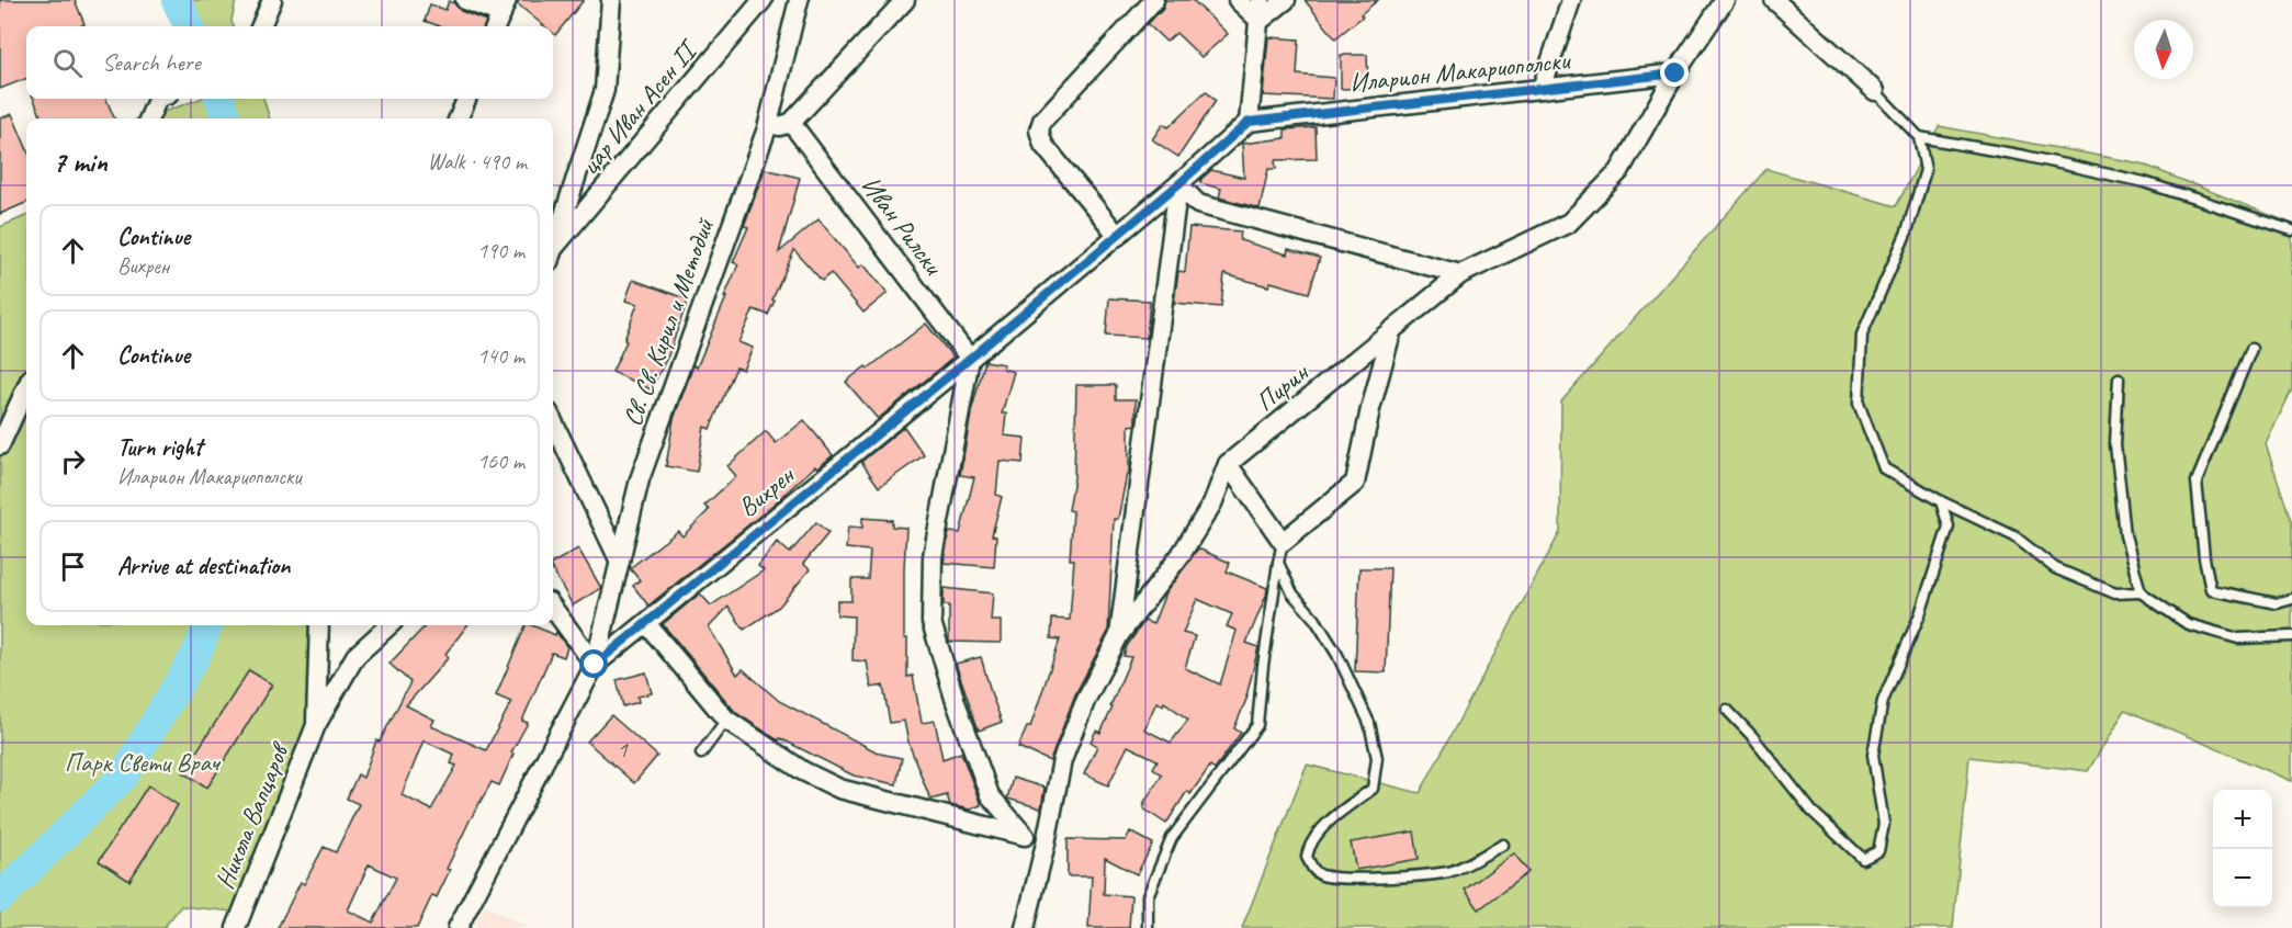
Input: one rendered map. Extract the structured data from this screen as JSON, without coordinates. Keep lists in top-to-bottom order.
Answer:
{
  "streets": {
    "street": [
      "Иларион Макариополски",
      "цар Иван Асен II",
      "Иван Рилски",
      "Св. Св. Кирил и Методий",
      "Пирин",
      "Вихрен",
      "Никола Вапцаров"
    ]
  },
  "crossings": [
    ["Иларион Макариополски", "Пирин"],
    ["Иларион Макариополски", "Вихрен"],
    ["Иван Рилски", "Вихрен"],
    ["Св. Св. Кирил и Методий", "Вихрен"]
  ],
  "parks": ["Парк Свети Врач"],
  "house_numbers": ["1"],
  "north": "bottom",
  "page": {
    "search": "Search here",
    "heading": ["7 min", "Walk · 490 m"],
    "list": [
      ["Continue", "Вихрен", "190 m"],
      ["Continue", "140 m"],
      ["Turn right", "Иларион Макариополски", "160 m"],
      "Arrive at destination"
    ],
    "map_buttons": ["+", "−"]
  }
}
